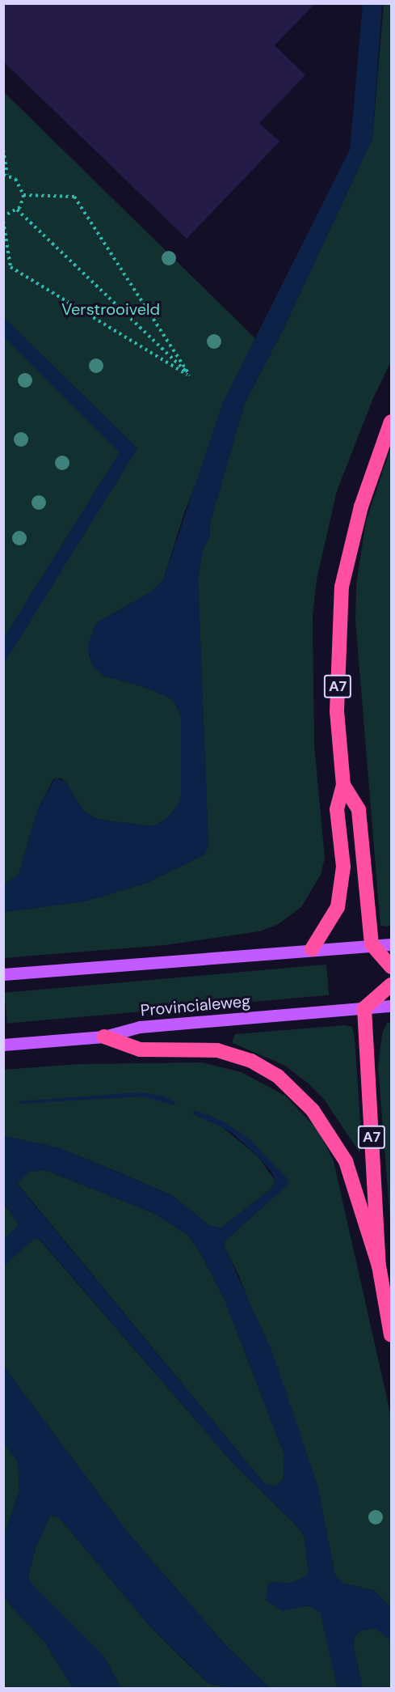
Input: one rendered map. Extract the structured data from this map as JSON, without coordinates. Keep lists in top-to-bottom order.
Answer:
{
  "streets": {
    "highway": ["A7"],
    "main road": ["Provincialeweg"]
  },
  "crossings": [
    ["A7", "Provincialeweg"]
  ],
  "parks": ["Verstrooiveld"]
}
